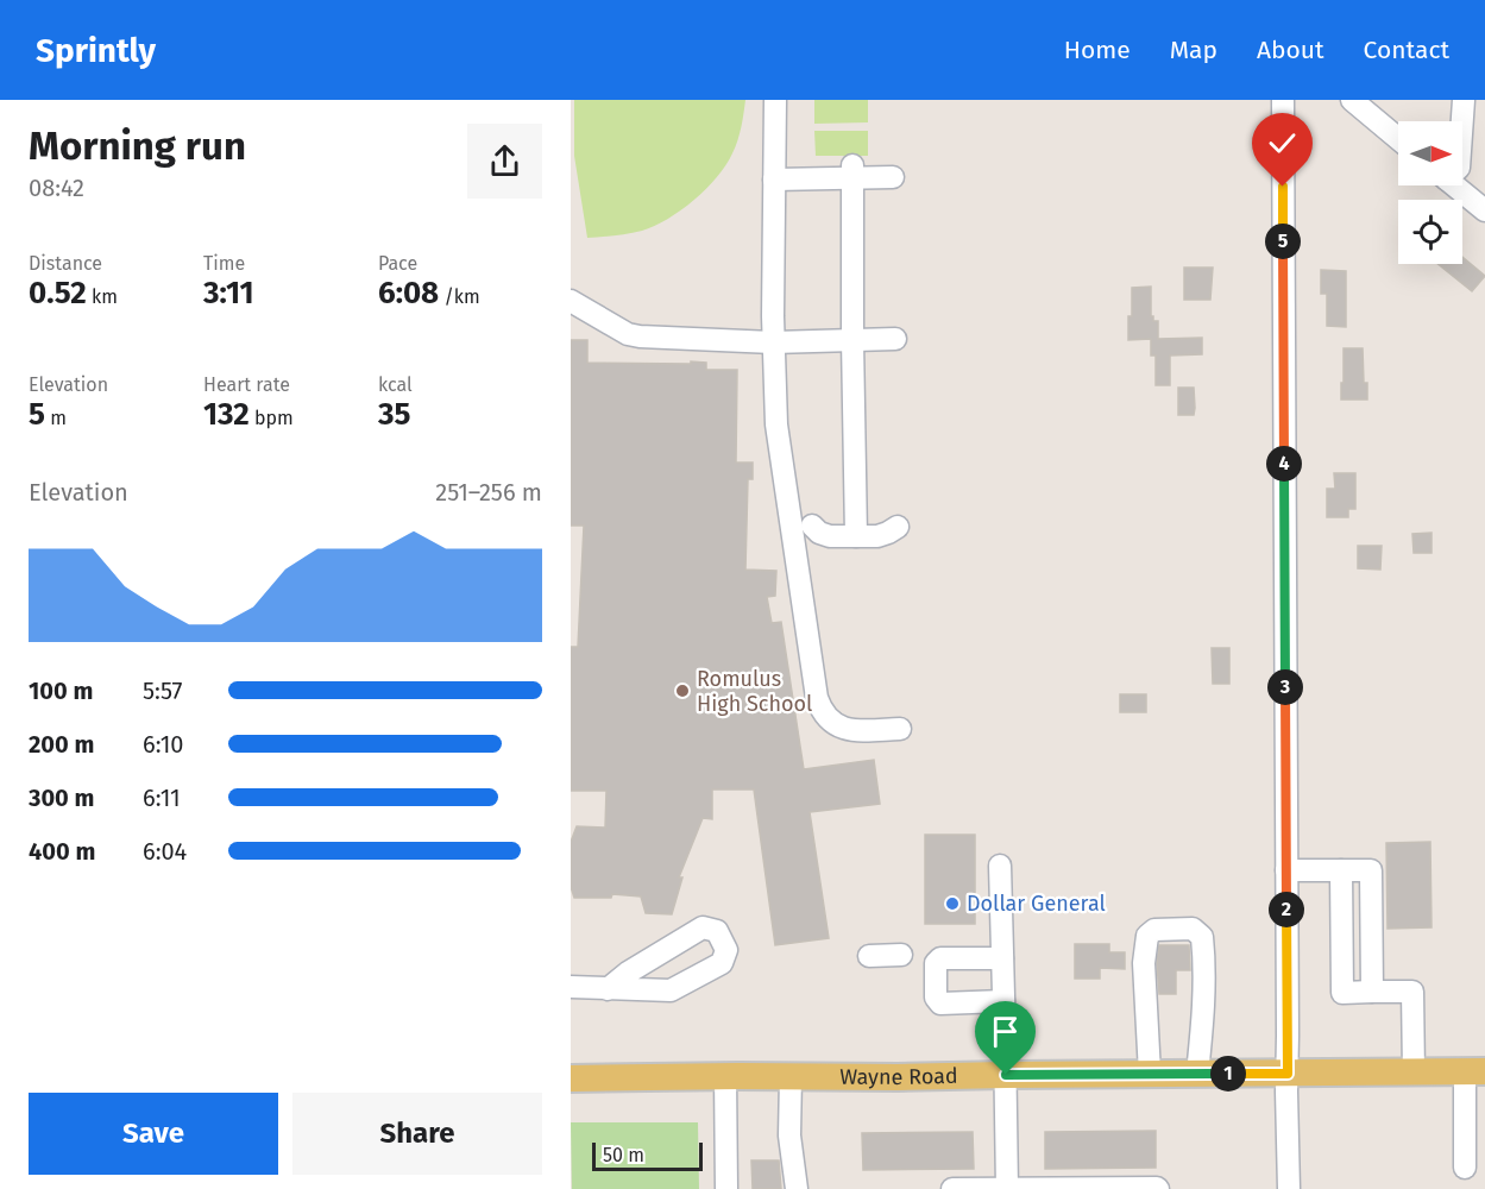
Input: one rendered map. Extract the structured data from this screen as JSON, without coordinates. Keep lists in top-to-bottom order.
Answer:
{
  "streets": {
    "main road": ["Wayne Road"]
  },
  "places": ["Romulus High School", "Dollar General"],
  "scale_bar": "50 m",
  "north": "right",
  "page": {
    "header": "Sprintly",
    "nav": [
      "Home",
      "Map",
      "About",
      "Contact"
    ],
    "heading": ["Morning run", "08:42"],
    "stats": [
      ["Distance", "0.52 km"],
      ["Time", "3:11"],
      ["Pace", "6:08 /km"],
      ["Elevation", "5 m"],
      ["Heart rate", "132 bpm"],
      ["kcal", "35"]
    ],
    "pins": [
      "5",
      "4",
      "3",
      "2",
      "1"
    ],
    "chart": ["Elevation", "251–256 m"],
    "list": [
      {
        "name": "100 m",
        "note": "5:57"
      },
      {
        "name": "200 m",
        "note": "6:10"
      },
      {
        "name": "300 m",
        "note": "6:11"
      },
      {
        "name": "400 m",
        "note": "6:04"
      }
    ],
    "buttons": ["Save", "Share"],
    "scale": "50 m"
  }
}
